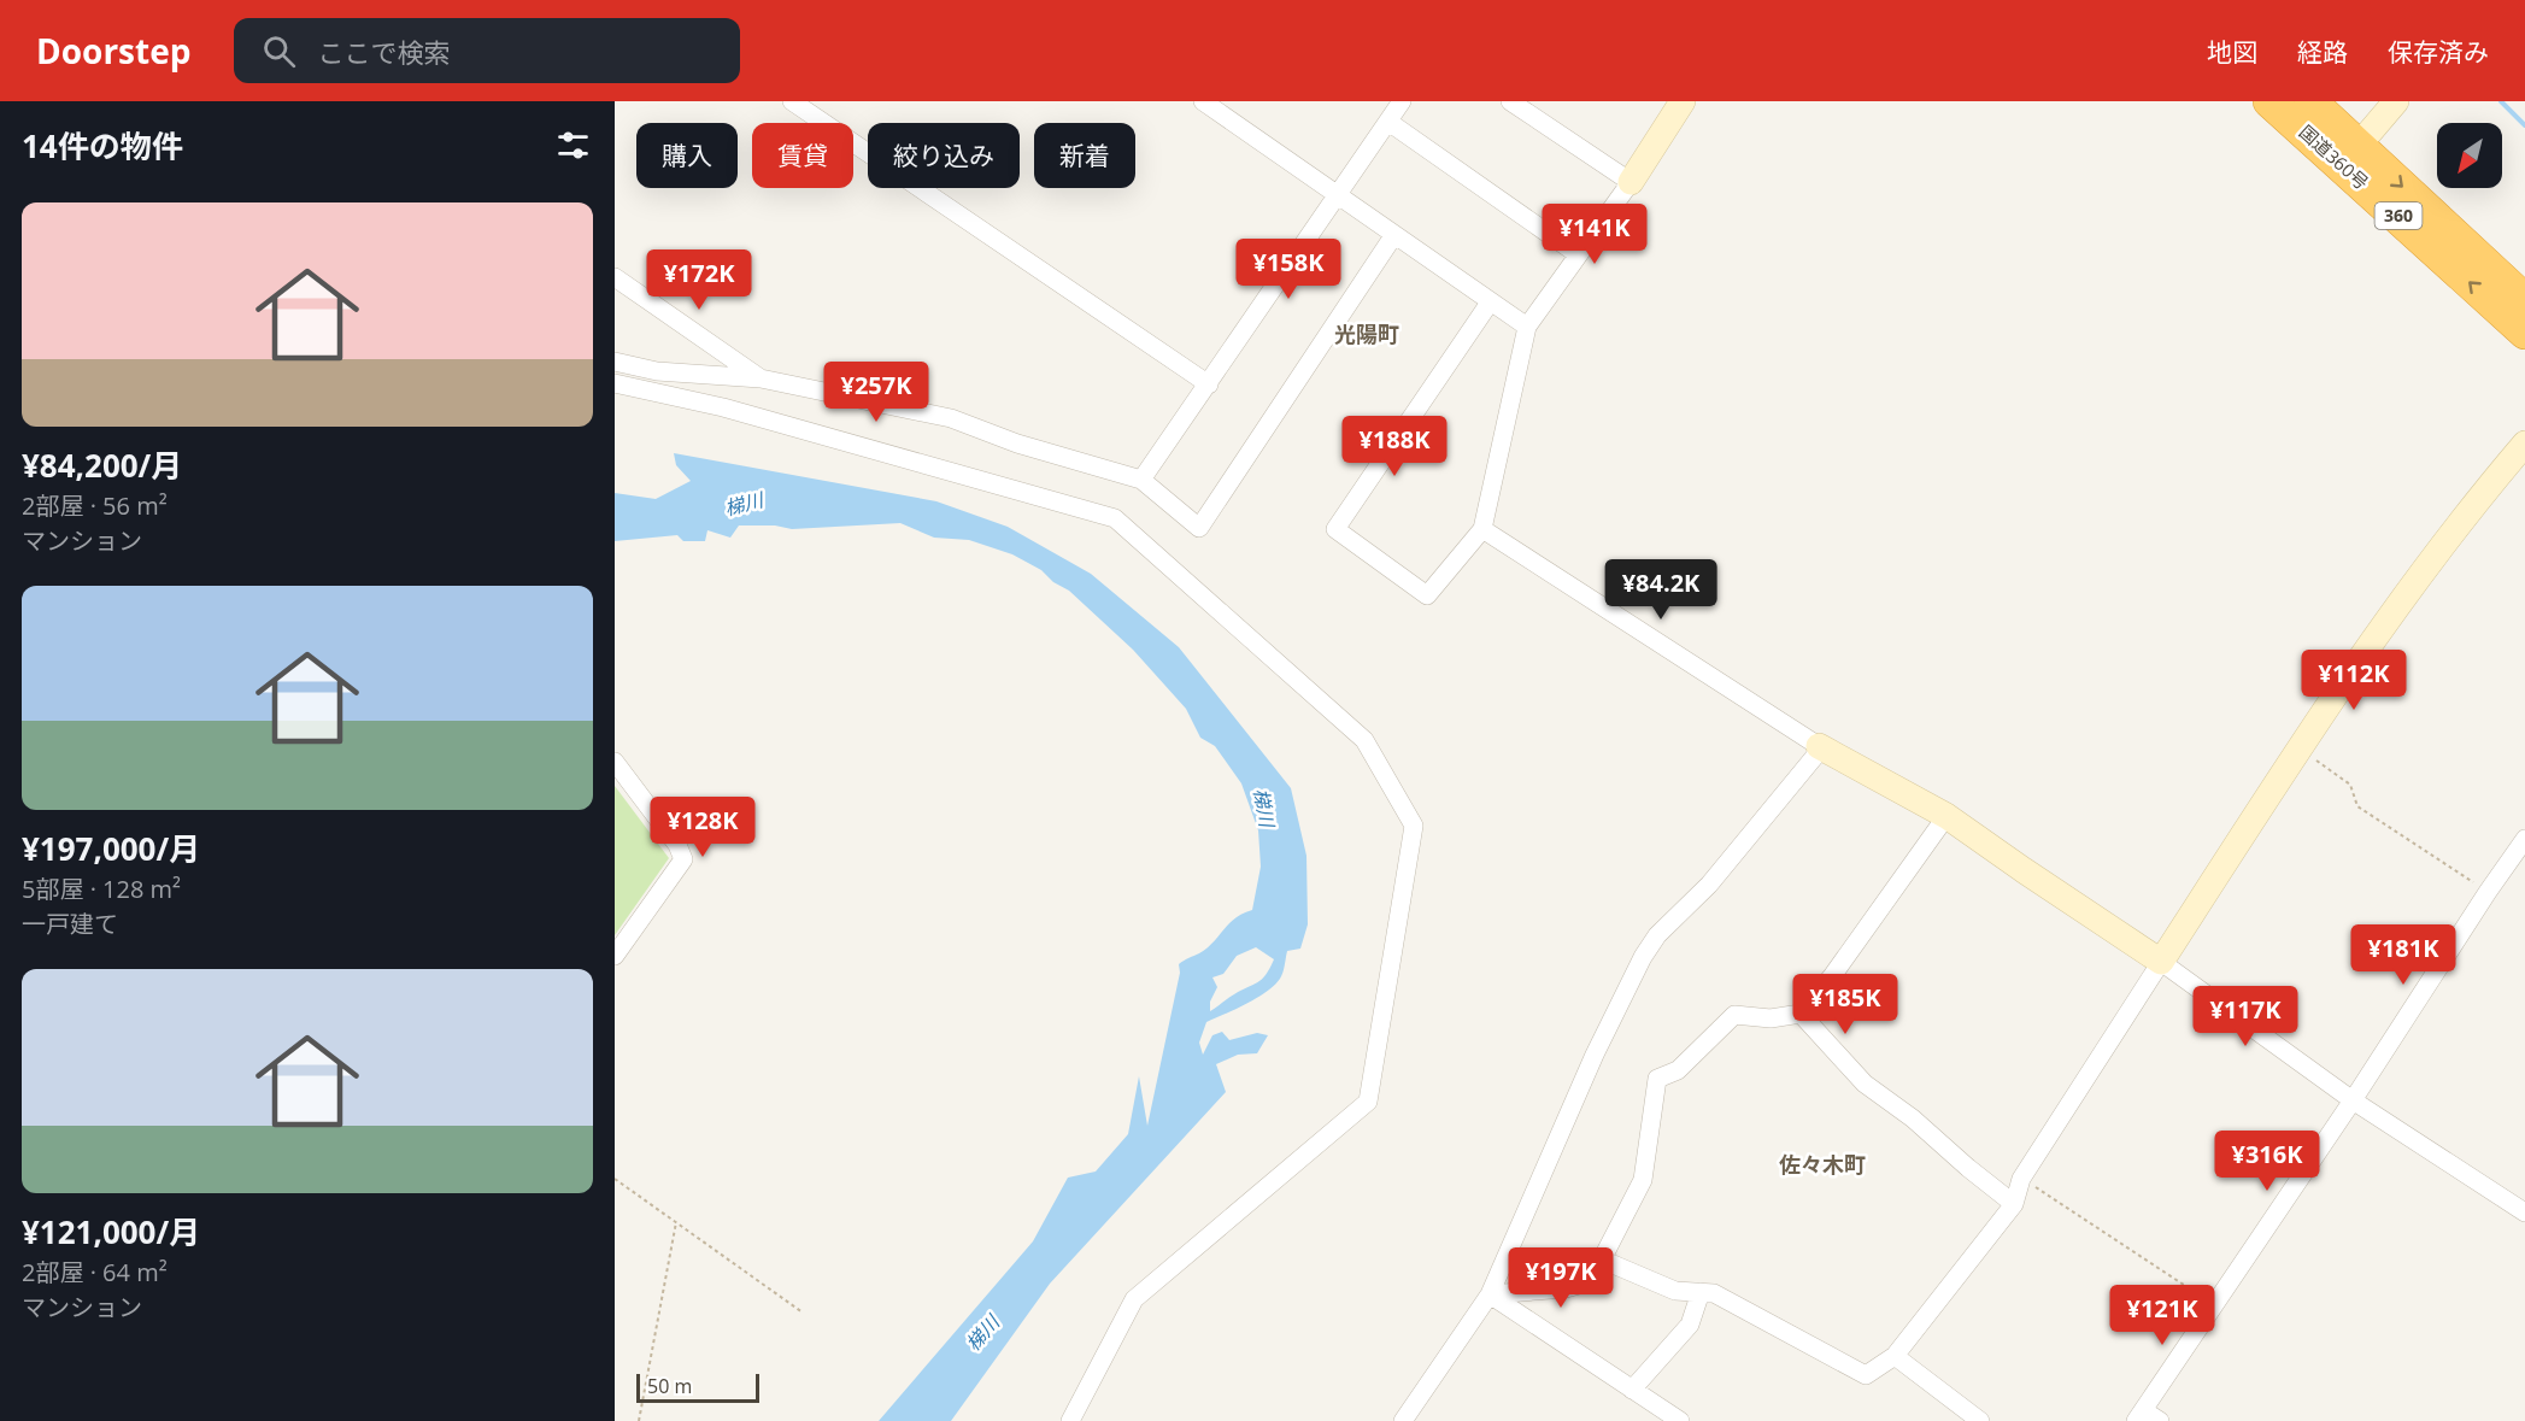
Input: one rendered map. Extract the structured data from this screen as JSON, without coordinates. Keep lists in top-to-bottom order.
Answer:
{
  "streets": {
    "highway": ["国道360号", "360"]
  },
  "districts": ["光陽町", "佐々木町"],
  "water": ["梯川"],
  "scale_bar": "50 m",
  "north": "bottom left",
  "page": {
    "header": "Doorstep",
    "search": "ここで検索",
    "nav": ["地図", "経路", "保存済み"],
    "heading": "14件の物件",
    "chip": [
      "購入",
      "賃貸",
      "絞り込み",
      "新着"
    ],
    "list": [
      {
        "name": "¥84,200/月",
        "note": "2部屋 · 56 m² · マンション"
      },
      {
        "name": "¥197,000/月",
        "note": "5部屋 · 128 m² · 一戸建て"
      },
      {
        "name": "¥121,000/月",
        "note": "2部屋 · 64 m² · マンション"
      }
    ],
    "price": [
      "¥141K",
      "¥158K",
      "¥172K",
      "¥257K",
      "¥188K",
      "¥84.2K",
      "¥112K",
      "¥128K",
      "¥181K",
      "¥185K",
      "¥117K",
      "¥316K",
      "¥197K",
      "¥121K"
    ],
    "scale": "50 m"
  }
}
